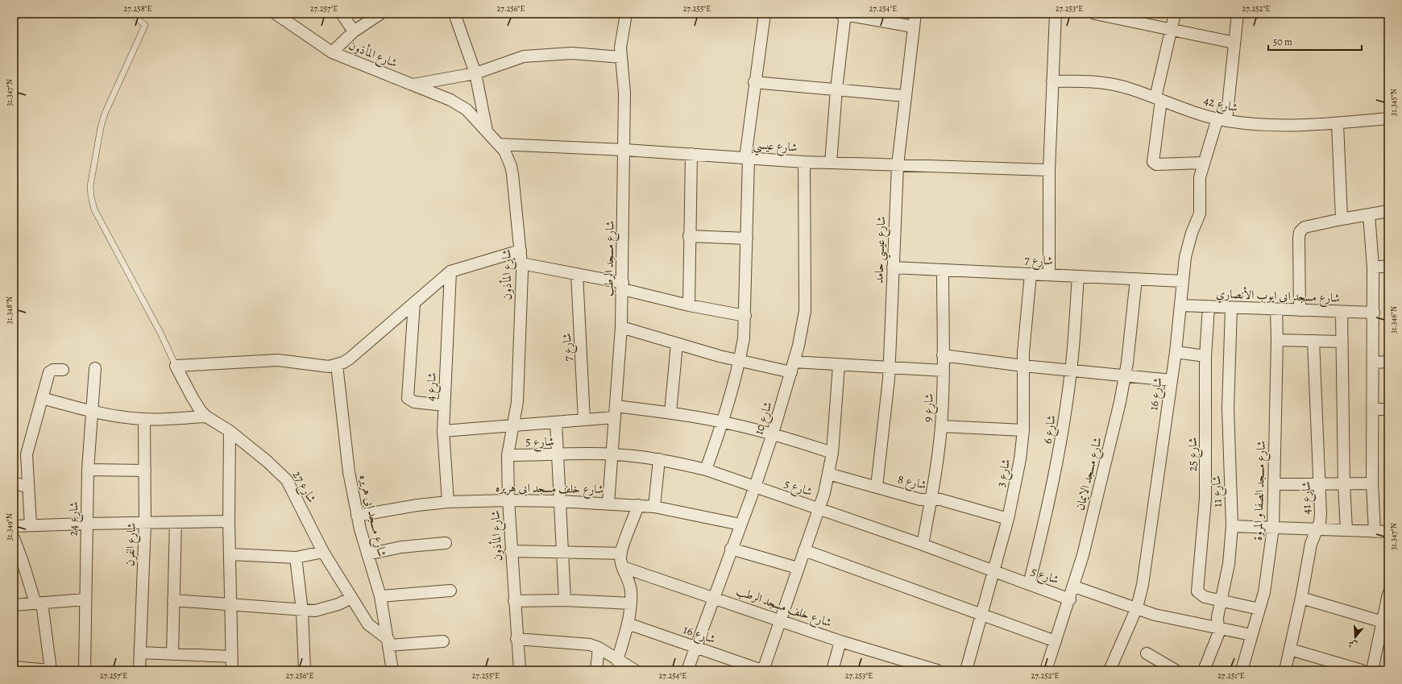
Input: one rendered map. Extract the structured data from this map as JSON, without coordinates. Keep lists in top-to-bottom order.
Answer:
{
  "streets": {
    "street": [
      "شارع المأذون",
      "شارع 42",
      "شارع عيسي",
      "شارع عيسي حامد",
      "شارع مسجد الرطب",
      "شارع 7",
      "شارع مسجد ابى ايوب الأنصاري",
      "شارع 4",
      "شارع 16",
      "شارع 9",
      "شارع 10",
      "شارع 6",
      "شارع 5",
      "شارع 25",
      "شارع 3",
      "شارع مسجد الايمان",
      "شارع 8",
      "شارع 27",
      "شارع خلف مسجد ابى هريره",
      "شارع مسجد الصفا و المروة",
      "شارع 11",
      "شارع 41",
      "شارع مسجد ابى هريره",
      "شارع 24",
      "شارع الفرن",
      "شارع خلف مسجد الرطب"
    ]
  },
  "crossings": [
    ["شارع المأذون", "شارع عيسي"],
    ["شارع المأذون", "شارع 5"],
    ["شارع المأذون", "شارع خلف مسجد ابى هريره"],
    ["شارع 42", "شارع 16"],
    ["شارع عيسي", "شارع عيسي حامد"],
    ["شارع عيسي", "شارع مسجد الرطب"],
    ["شارع عيسي", "شارع 10"],
    ["شارع عيسي حامد", "شارع 7"],
    ["شارع عيسي حامد", "شارع 8"],
    ["شارع مسجد الرطب", "شارع 5"],
    ["شارع مسجد الرطب", "شارع خلف مسجد ابى هريره"],
    ["شارع 7", "شارع 16"],
    ["شارع 7", "شارع 9"],
    ["شارع 7", "شارع 6"],
    ["شارع 7", "شارع 3"],
    ["شارع 7", "شارع مسجد الايمان"],
    ["شارع مسجد ابى ايوب الأنصاري", "شارع 16"],
    ["شارع مسجد ابى ايوب الأنصاري", "شارع 25"],
    ["شارع مسجد ابى ايوب الأنصاري", "شارع مسجد الصفا و المروة"],
    ["شارع مسجد ابى ايوب الأنصاري", "شارع 11"],
    ["شارع 4", "شارع خلف مسجد ابى هريره"],
    ["شارع 16", "شارع 10"],
    ["شارع 9", "شارع 5"],
    ["شارع 9", "شارع 8"],
    ["شارع 10", "شارع 5"],
    ["شارع 10", "شارع خلف مسجد ابى هريره"],
    ["شارع 10", "شارع خلف مسجد الرطب"],
    ["شارع 6", "شارع 5"],
    ["شارع 5", "شارع 3"],
    ["شارع 5", "شارع مسجد الايمان"],
    ["شارع 25", "شارع 11"],
    ["شارع 3", "شارع 8"],
    ["شارع 27", "شارع مسجد ابى هريره"],
    ["شارع خلف مسجد ابى هريره", "شارع مسجد ابى هريره"]
  ],
  "scale_bar": "50 m",
  "north": "bottom",
  "coordinates": [
    "27.258°E",
    "27.257°E",
    "27.256°E",
    "27.255°E",
    "27.254°E",
    "27.253°E",
    "27.252°E",
    "31.347°N",
    "31.345°N",
    "31.348°N",
    "31.346°N",
    "31.349°N",
    "27.251°E"
  ]
}
